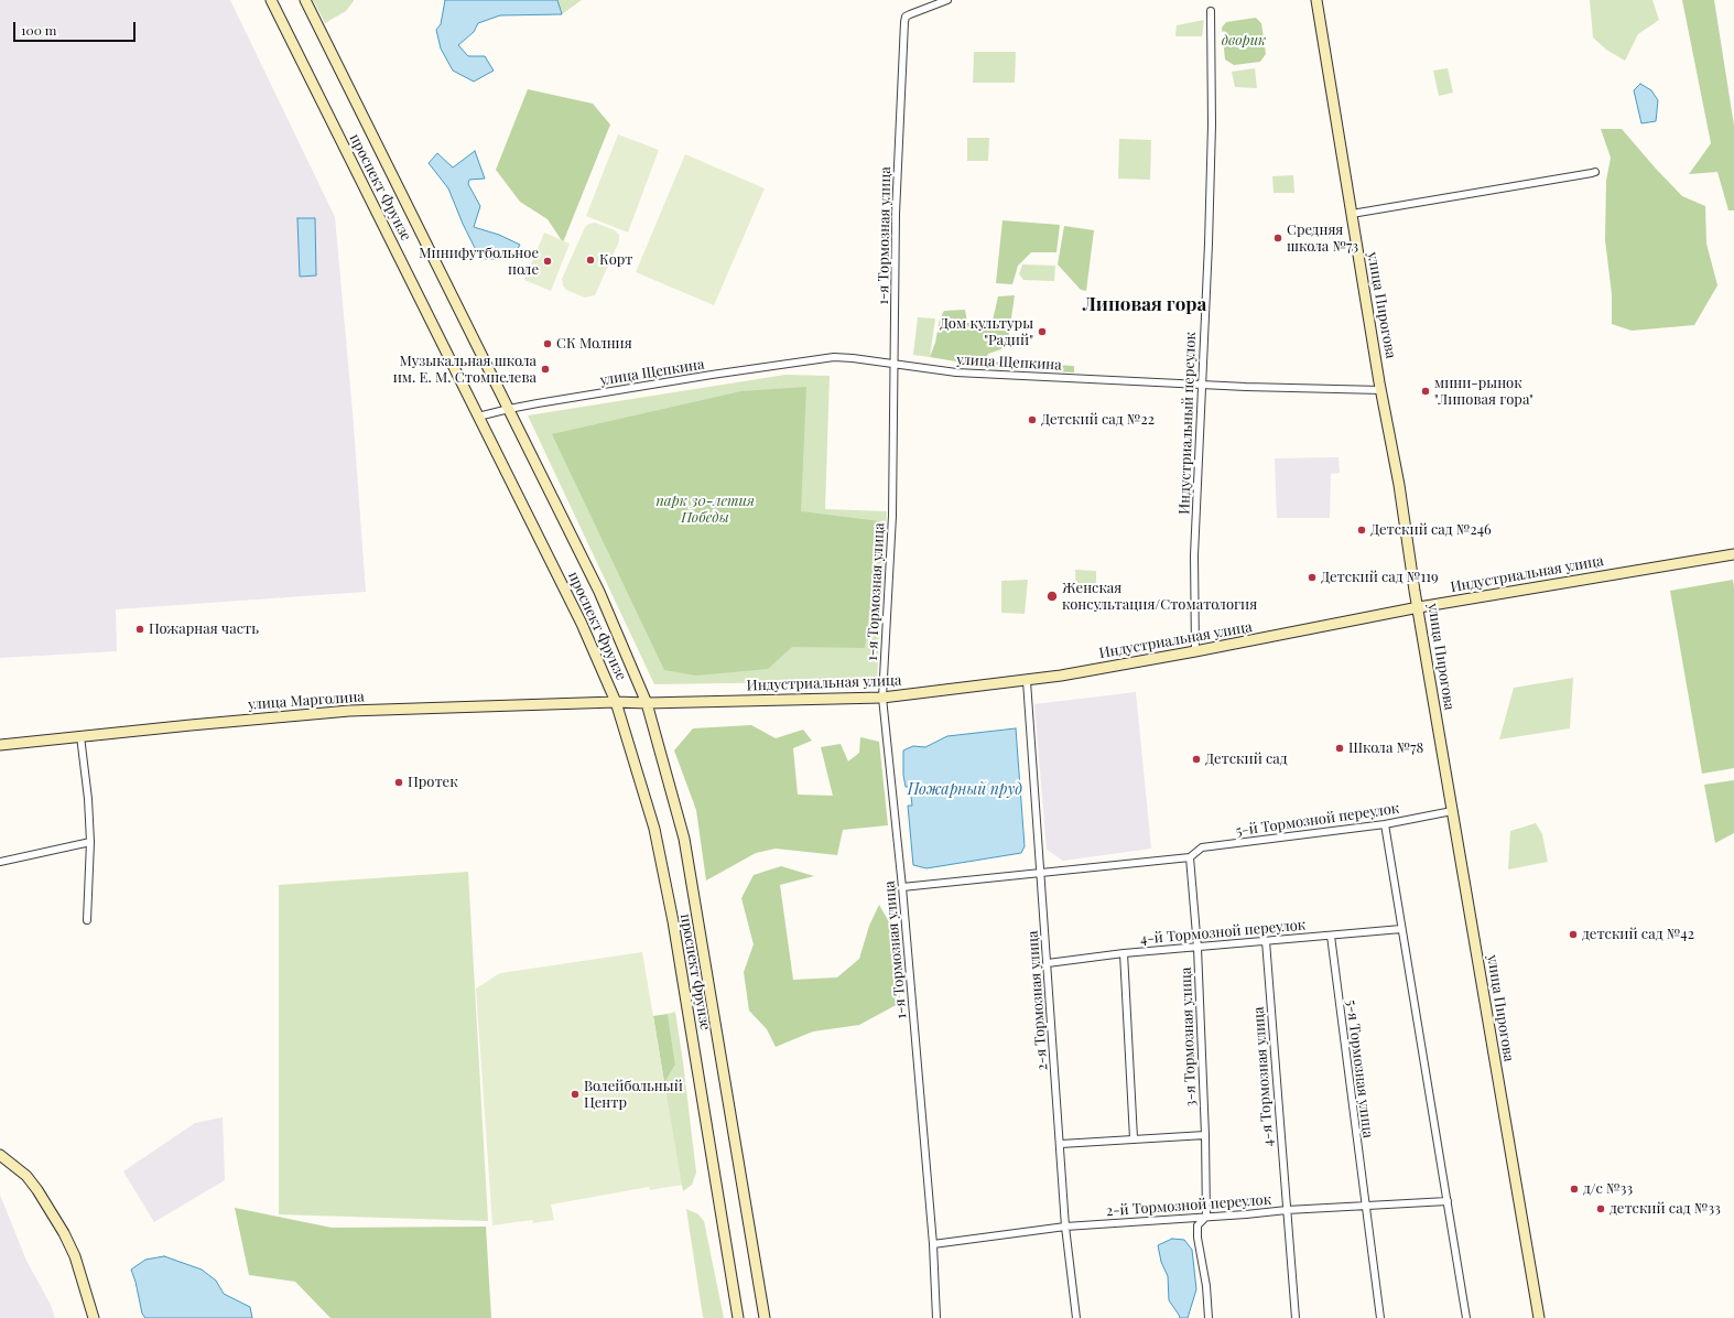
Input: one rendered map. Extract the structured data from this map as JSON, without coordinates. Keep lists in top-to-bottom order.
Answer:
{
  "streets": {
    "street": [
      "проспект Фрунзе",
      "1-я Тормозная улица",
      "улица Пирогова",
      "улица Щепкина",
      "Индустриальный переулок",
      "Индустриальная улица",
      "улица Марголина",
      "5-й Тормозной переулок",
      "4-й Тормозной переулок",
      "2-я Тормозная улица",
      "3-я Тормозная улица",
      "5-я Тормозная улица",
      "4-я Тормозная улица",
      "2-й Тормозной переулок"
    ]
  },
  "crossings": [
    ["проспект Фрунзе", "улица Щепкина"],
    ["проспект Фрунзе", "Индустриальная улица"],
    ["проспект Фрунзе", "улица Марголина"],
    ["1-я Тормозная улица", "улица Щепкина"],
    ["1-я Тормозная улица", "Индустриальная улица"],
    ["1-я Тормозная улица", "2-й Тормозной переулок"],
    ["улица Пирогова", "улица Щепкина"],
    ["улица Пирогова", "Индустриальная улица"],
    ["улица Пирогова", "5-й Тормозной переулок"],
    ["улица Щепкина", "Индустриальный переулок"],
    ["Индустриальный переулок", "Индустриальная улица"],
    ["Индустриальная улица", "улица Марголина"],
    ["Индустриальная улица", "2-я Тормозная улица"],
    ["5-й Тормозной переулок", "3-я Тормозная улица"],
    ["4-й Тормозной переулок", "2-я Тормозная улица"],
    ["4-й Тормозной переулок", "3-я Тормозная улица"],
    ["4-й Тормозной переулок", "5-я Тормозная улица"],
    ["4-й Тормозной переулок", "4-я Тормозная улица"],
    ["2-я Тормозная улица", "2-й Тормозной переулок"],
    ["3-я Тормозная улица", "2-й Тормозной переулок"],
    ["5-я Тормозная улица", "2-й Тормозной переулок"],
    ["4-я Тормозная улица", "2-й Тормозной переулок"]
  ],
  "districts": ["Липовая гора"],
  "water": ["Пожарный пруд"],
  "parks": ["дворик", "парк 30-летия Победы"],
  "places": [
    "Средняя школа №73",
    "Корт",
    "Минифутбольное поле",
    "Дом культуры \"Радий\"",
    "СК Молния",
    "Музыкальная школа им. Е. М. Стомпелева",
    "мини-рынок \"Липовая гора\"",
    "Детский сад №22",
    "Детский сад №246",
    "Детский сад №119",
    "Женская консультация/Стоматология",
    "Пожарная часть",
    "Школа №78",
    "Детский сад",
    "Протек",
    "детский сад №42",
    "Волейбольный Центр",
    "д/с №33",
    "детский сад №33"
  ],
  "scale_bar": "100 m"
}
